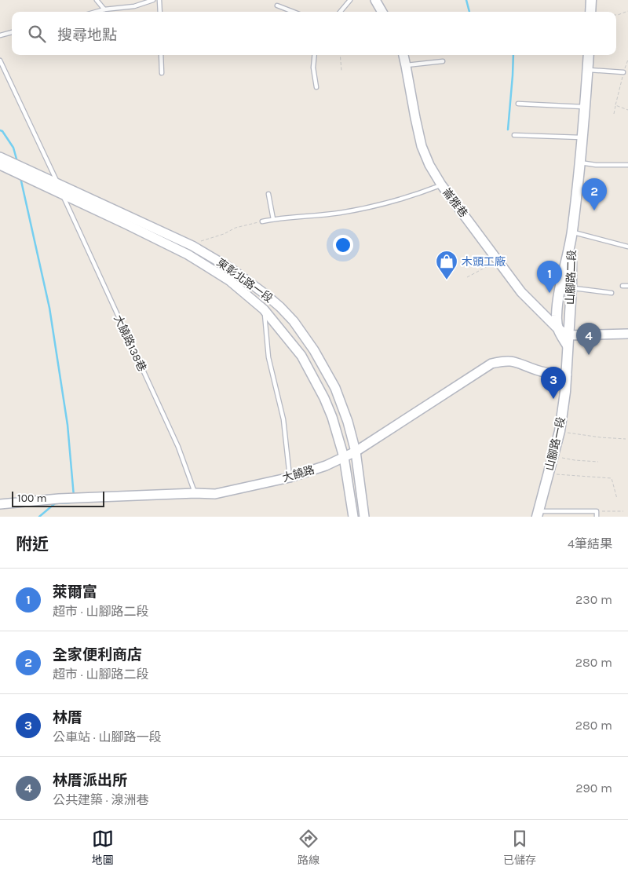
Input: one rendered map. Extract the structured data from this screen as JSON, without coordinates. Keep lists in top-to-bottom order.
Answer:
{
  "streets": {
    "main road": ["山腳路二段", "山腳路一段"],
    "street": ["崙雅巷", "東彰北路一段", "大饒路"],
    "lane": ["大饒路138巷"]
  },
  "crossings": [
    ["崙雅巷", "山腳路二段"],
    ["山腳路二段", "山腳路一段"],
    ["東彰北路一段", "大饒路138巷"],
    ["東彰北路一段", "大饒路"],
    ["大饒路138巷", "大饒路"],
    ["山腳路一段", "大饒路"]
  ],
  "places": {
    "shop": ["木頭工廠"]
  },
  "scale_bar": "100 m",
  "page": {
    "search": "搜尋地點",
    "pins": [
      "2",
      "1",
      "4",
      "3"
    ],
    "scale": "100 m",
    "heading": ["附近", "4筆結果"],
    "list": [
      {
        "mark": "1",
        "name": "萊爾富",
        "note": "超市 · 山腳路二段",
        "value": "230 m"
      },
      {
        "mark": "2",
        "name": "全家便利商店",
        "note": "超市 · 山腳路二段",
        "value": "280 m"
      },
      {
        "mark": "3",
        "name": "林厝",
        "note": "公車站 · 山腳路一段",
        "value": "280 m"
      },
      {
        "mark": "4",
        "name": "林厝派出所",
        "note": "公共建築 · 湶洲巷",
        "value": "290 m"
      }
    ],
    "nav": ["地圖", "路線", "已儲存"]
  }
}
